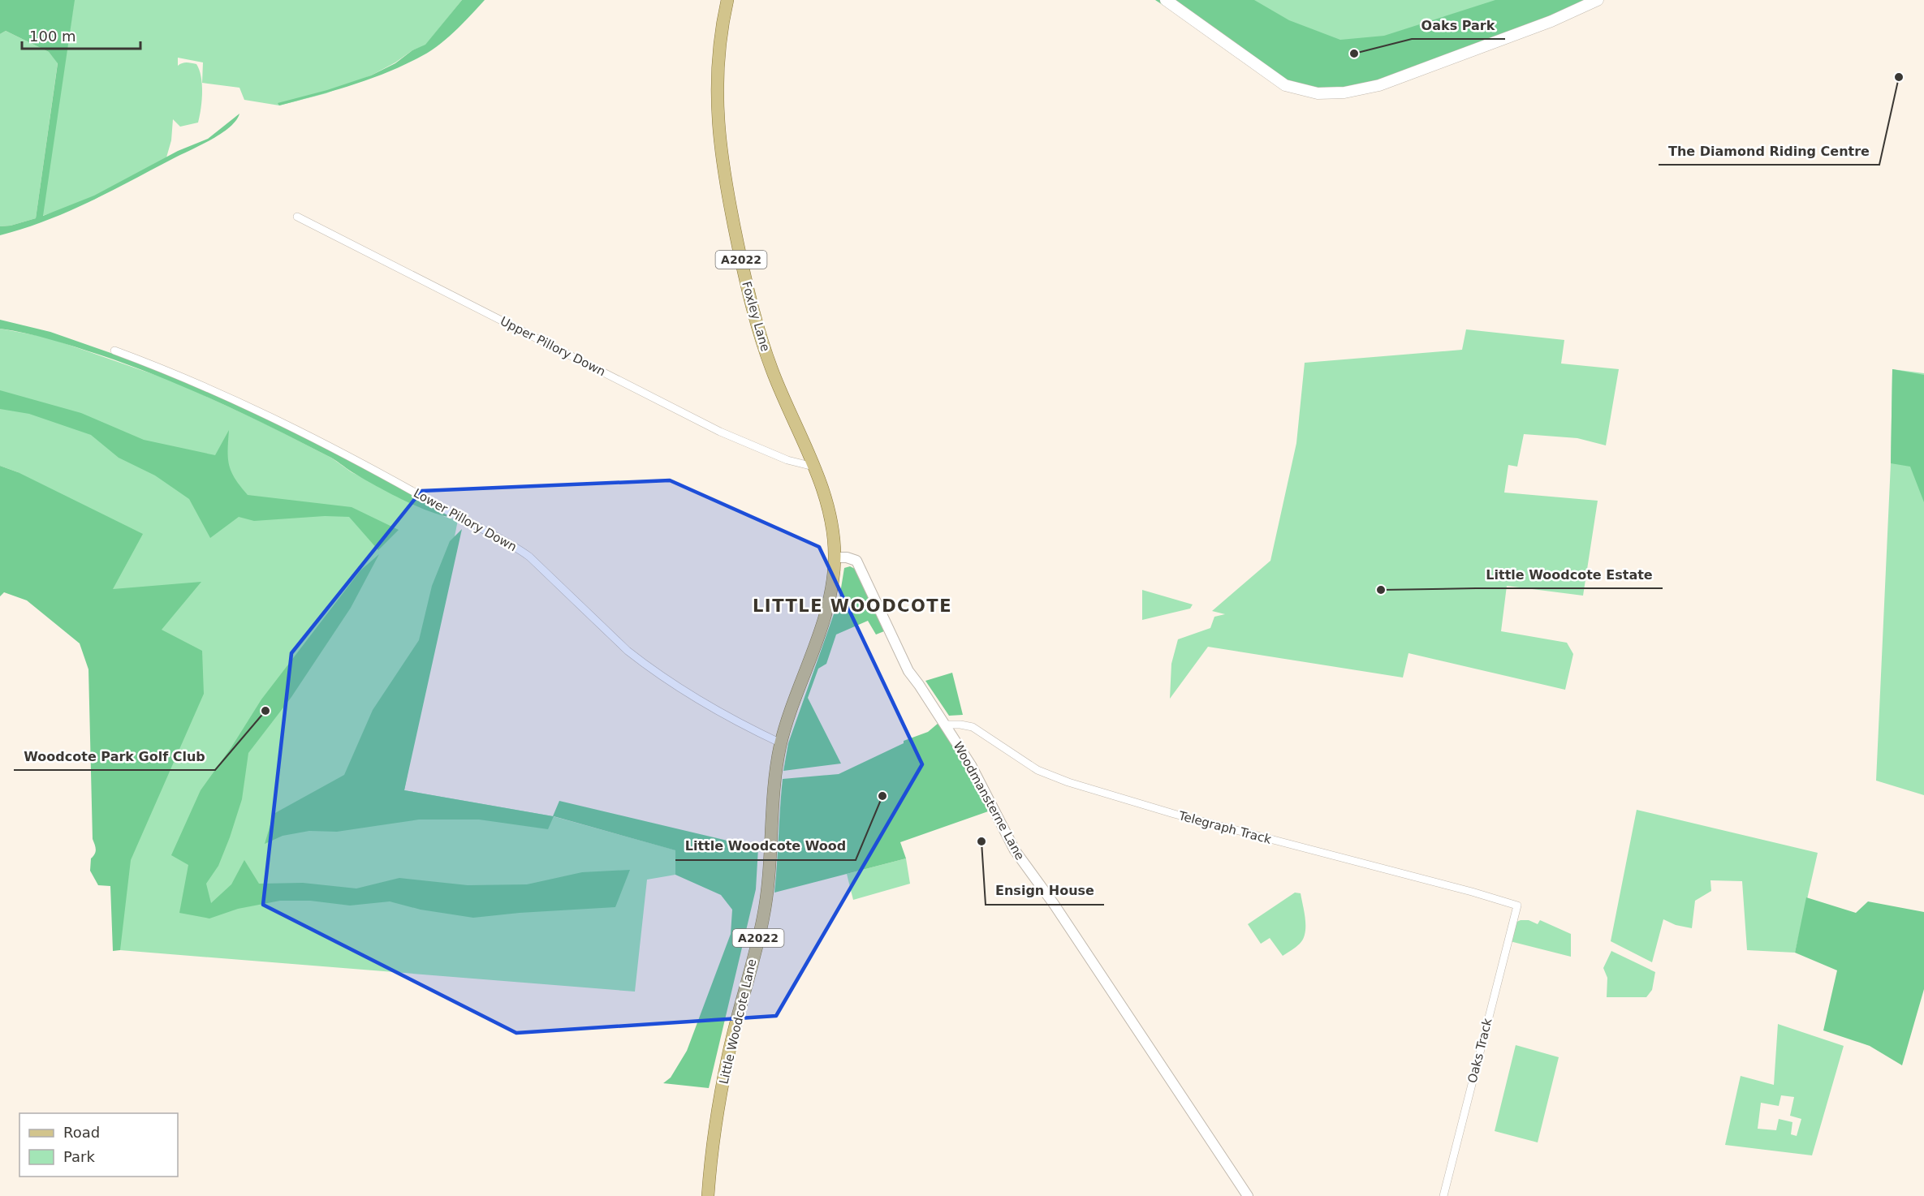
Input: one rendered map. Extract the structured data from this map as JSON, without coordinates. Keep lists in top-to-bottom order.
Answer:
{
  "streets": {
    "main road": ["A2022", "Foxley Lane", "Little Woodcote Lane"],
    "street": [
      "Upper Pillory Down",
      "Lower Pillory Down",
      "Woodmansterne Lane",
      "Telegraph Track",
      "Oaks Track"
    ]
  },
  "crossings": [
    ["Foxley Lane", "Upper Pillory Down"],
    ["Foxley Lane", "Little Woodcote Lane"],
    ["Lower Pillory Down", "Little Woodcote Lane"],
    ["Woodmansterne Lane", "Telegraph Track"],
    ["Woodmansterne Lane", "Little Woodcote Lane"],
    ["Telegraph Track", "Oaks Track"]
  ],
  "districts": ["LITTLE WOODCOTE"],
  "places": [
    "Oaks Park",
    "The Diamond Riding Centre",
    "Little Woodcote Estate",
    "Woodcote Park Golf Club",
    "Little Woodcote Wood",
    "Ensign House"
  ],
  "legend": ["Road", "Park"],
  "scale_bar": "100 m"
}
